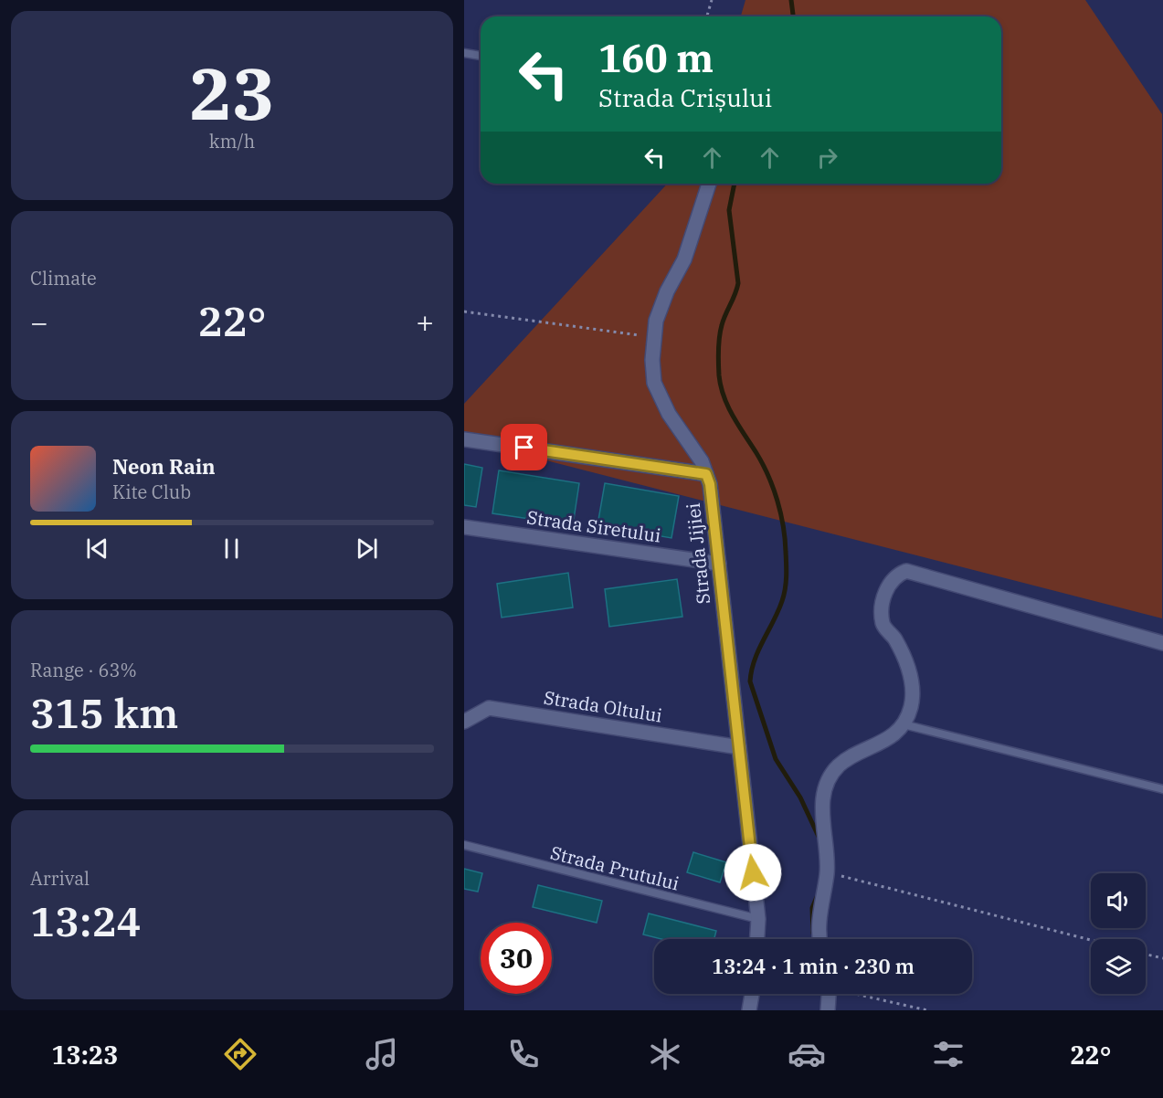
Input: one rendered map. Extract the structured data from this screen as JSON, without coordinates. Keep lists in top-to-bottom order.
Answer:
{
  "streets": {
    "street": ["Strada Siretului", "Strada Jijiei", "Strada Oltului"],
    "lane": ["Strada Prutului"]
  },
  "crossings": [
    ["Strada Siretului", "Strada Jijiei"],
    ["Strada Jijiei", "Strada Oltului"],
    ["Strada Jijiei", "Strada Prutului"]
  ],
  "page": {
    "tile": [
      ["23", "km/h"],
      "Climate",
      ["Range · 63%", "315 km"],
      ["Arrival", "13:24"]
    ],
    "turn": ["160 m", "Strada Crișului"],
    "heat": ["−", "22°", "+"],
    "song": ["Neon Rain", "Kite Club"],
    "limit": "30",
    "trip": "13:24 · 1 min · 230 m",
    "tabs": ["13:23", "22°"]
  }
}
